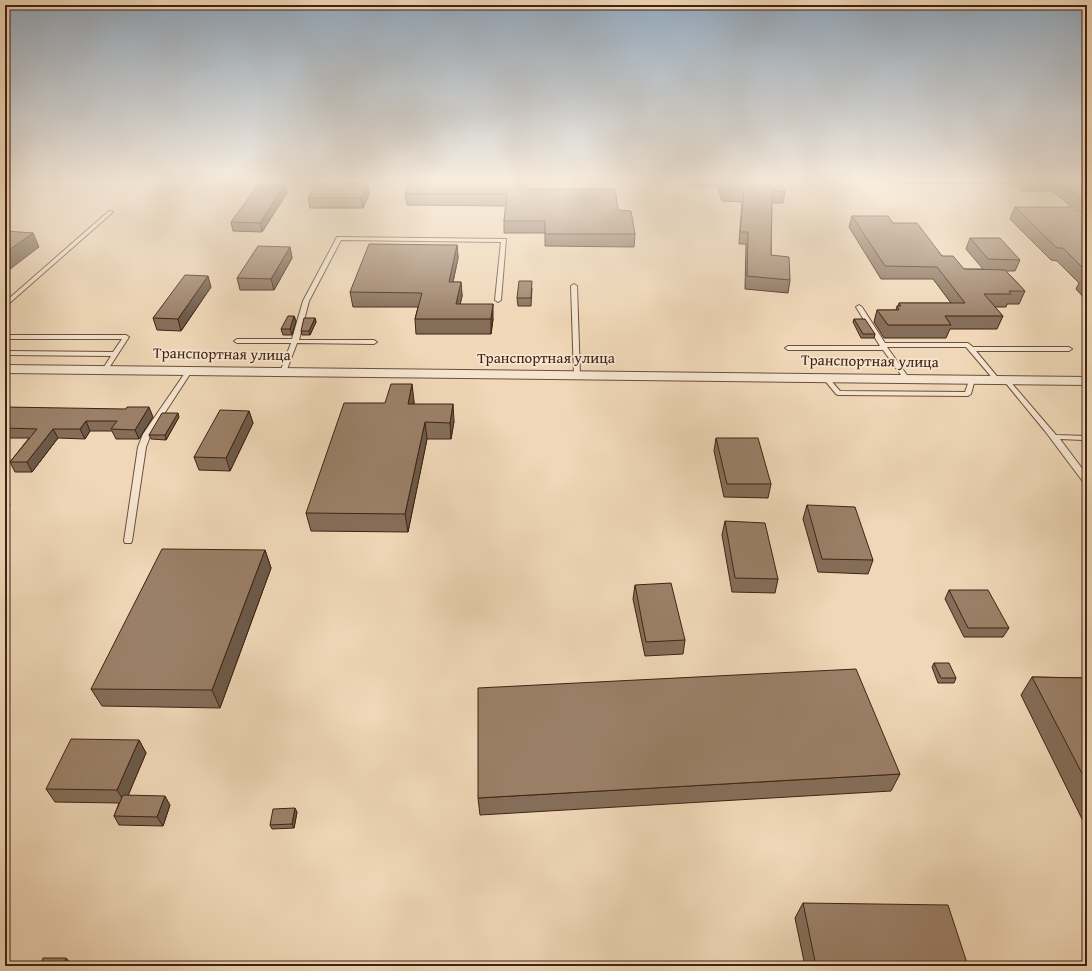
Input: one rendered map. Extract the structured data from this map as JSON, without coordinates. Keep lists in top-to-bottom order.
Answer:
{
  "streets": {
    "street": ["Транспортная улица"]
  }
}
